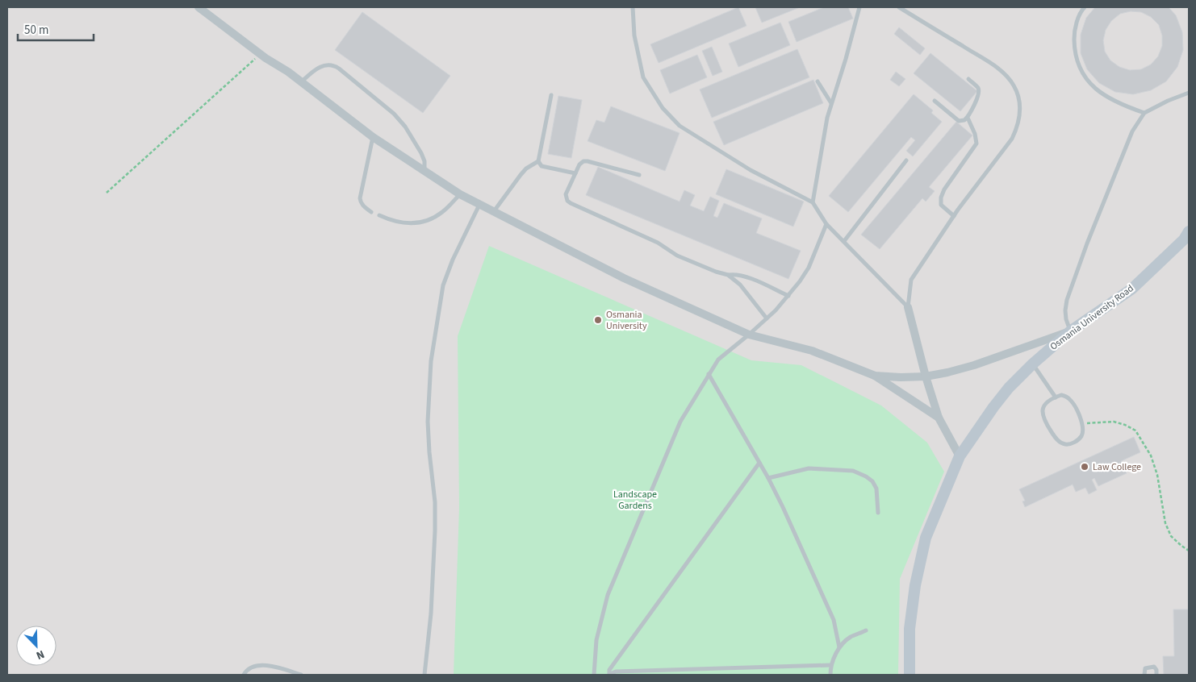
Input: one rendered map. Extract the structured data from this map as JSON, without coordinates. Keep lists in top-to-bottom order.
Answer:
{
  "streets": {
    "main road": ["Osmania University Road"]
  },
  "parks": ["Landscape Gardens"],
  "places": ["Osmania University", "Law College"],
  "scale_bar": "50 m",
  "north": "bottom right"
}
